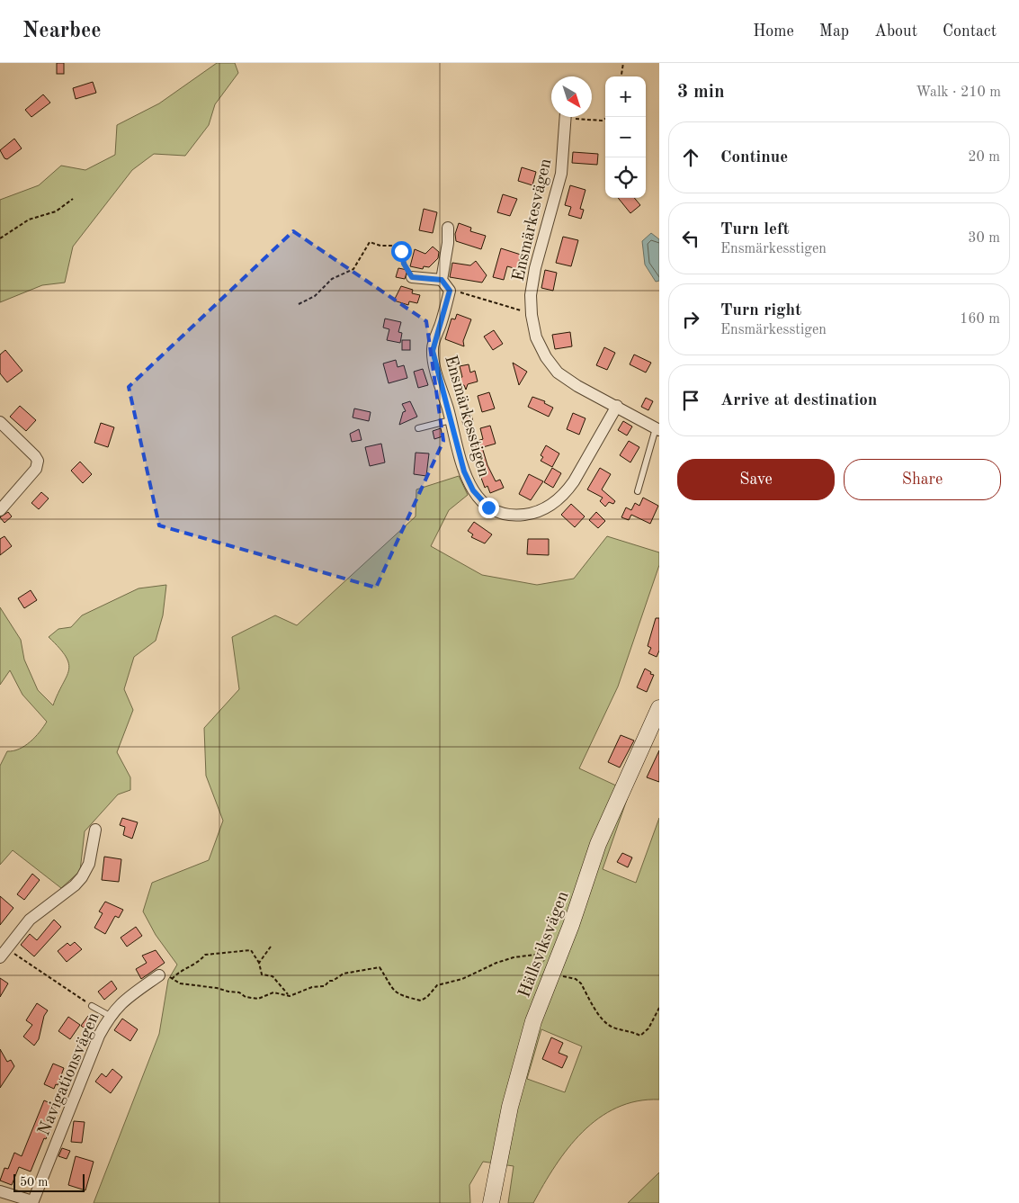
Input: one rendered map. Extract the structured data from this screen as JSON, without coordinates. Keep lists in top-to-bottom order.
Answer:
{
  "streets": {
    "street": [
      "Ensmärkesvägen",
      "Ensmärkesstigen",
      "Hällsviksvägen",
      "Navigationsvägen"
    ]
  },
  "crossings": [
    ["Ensmärkesvägen", "Ensmärkesstigen"]
  ],
  "scale_bar": "50 m",
  "north": "bottom right",
  "page": {
    "header": "Nearbee",
    "nav": [
      "Home",
      "Map",
      "About",
      "Contact"
    ],
    "heading": ["3 min", "Walk · 210 m"],
    "map_buttons": ["+", "−"],
    "list": [
      ["Continue", "20 m"],
      ["Turn left", "Ensmärkesstigen", "30 m"],
      ["Turn right", "Ensmärkesstigen", "160 m"],
      "Arrive at destination"
    ],
    "buttons": ["Save", "Share"],
    "scale": "50 m"
  }
}
